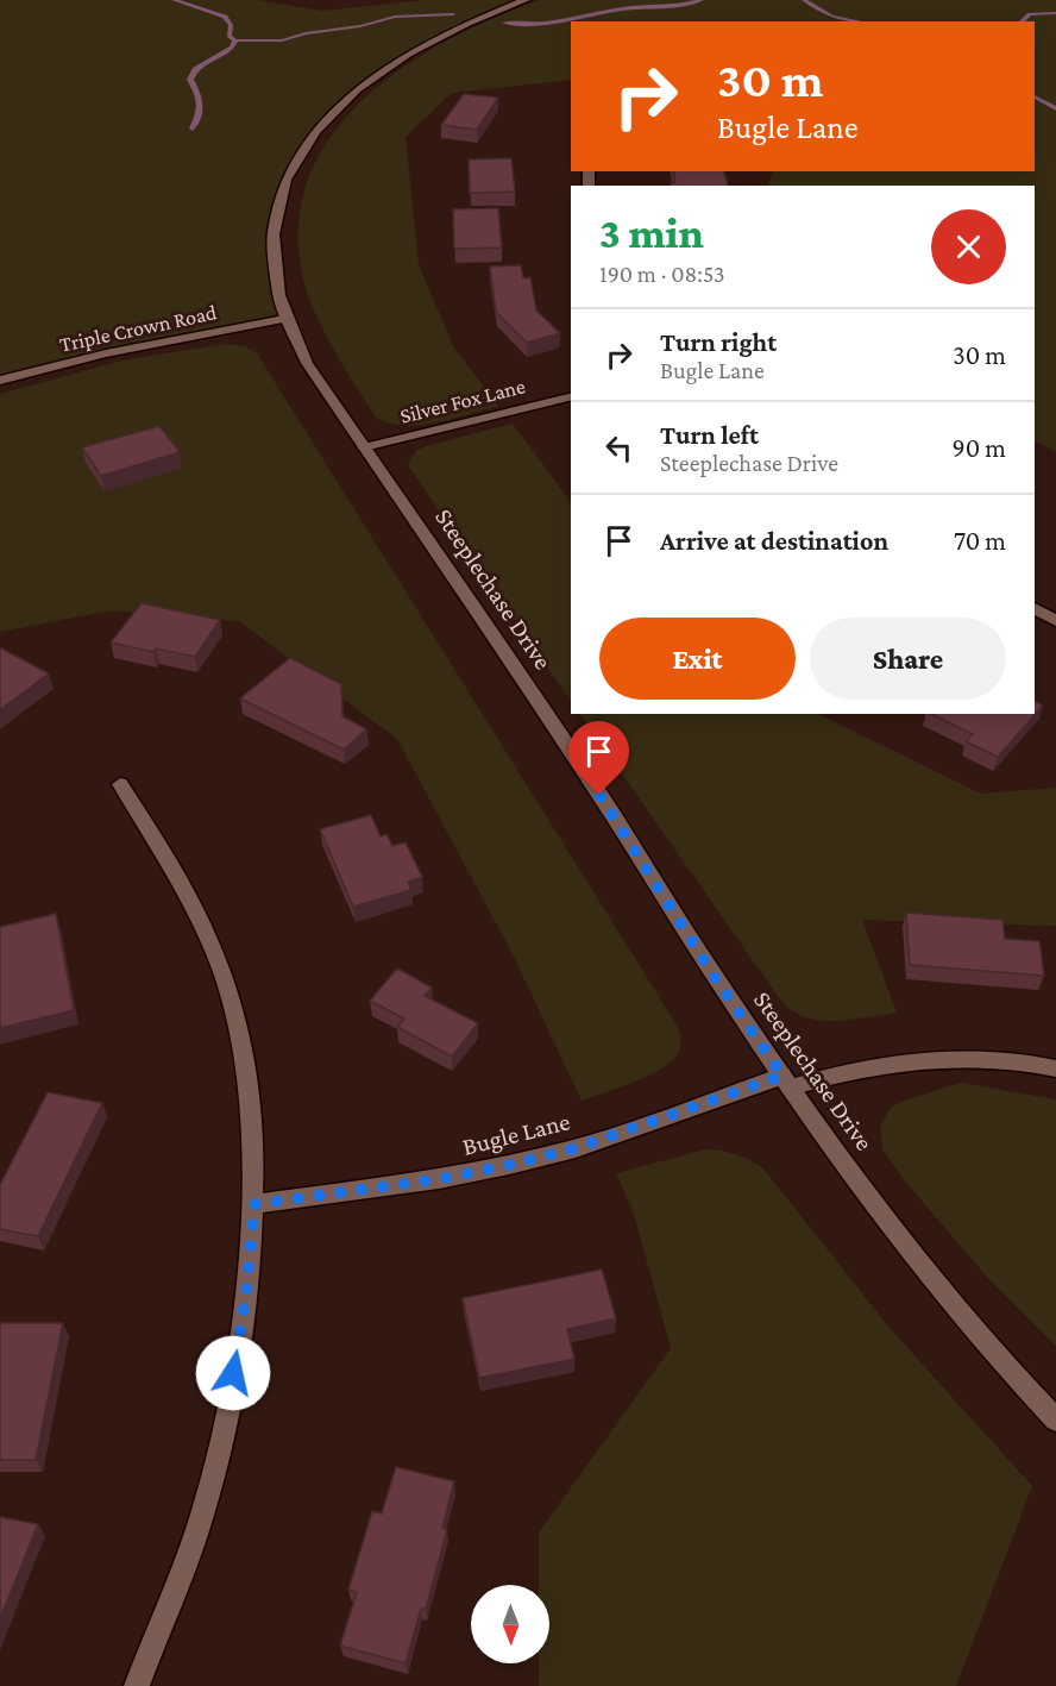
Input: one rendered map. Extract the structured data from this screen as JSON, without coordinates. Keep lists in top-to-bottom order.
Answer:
{
  "streets": {
    "street": [
      "Triple Crown Road",
      "Silver Fox Lane",
      "Steeplechase Drive",
      "Bugle Lane"
    ]
  },
  "crossings": [
    ["Triple Crown Road", "Steeplechase Drive"],
    ["Silver Fox Lane", "Steeplechase Drive"],
    ["Steeplechase Drive", "Bugle Lane"]
  ],
  "north": "bottom",
  "page": {
    "turn": ["30 m", "Bugle Lane"],
    "heading": ["3 min", "190 m · 08:53"],
    "list": [
      {
        "name": "Turn right",
        "note": "Bugle Lane",
        "value": "30 m"
      },
      {
        "name": "Turn left",
        "note": "Steeplechase Drive",
        "value": "90 m"
      },
      {
        "name": "Arrive at destination",
        "value": "70 m"
      }
    ],
    "buttons": ["Exit", "Share"]
  }
}
